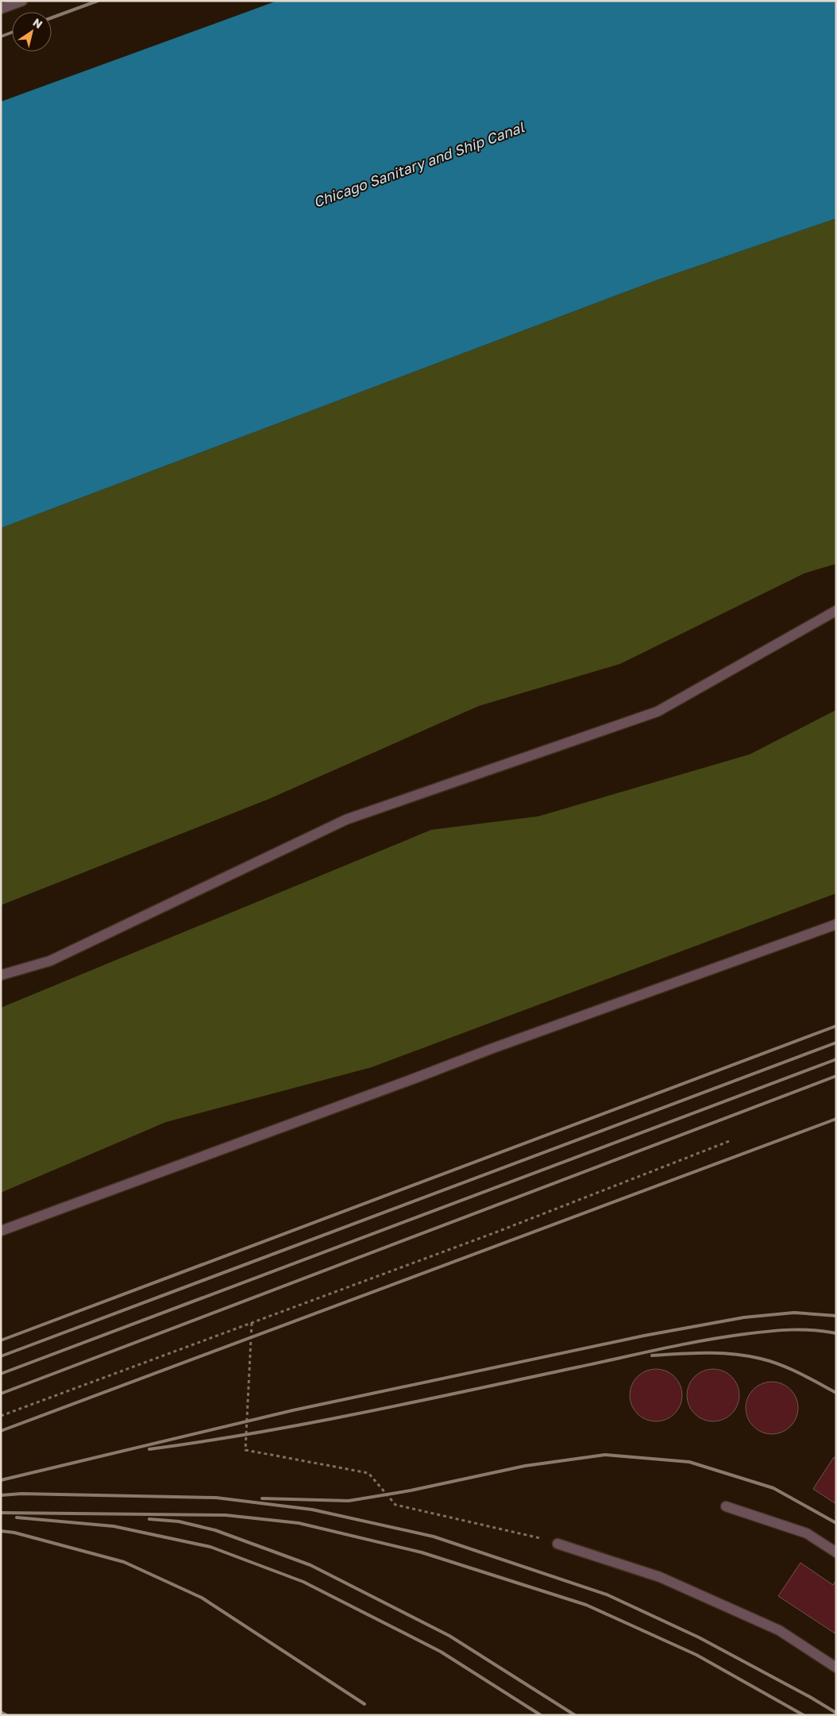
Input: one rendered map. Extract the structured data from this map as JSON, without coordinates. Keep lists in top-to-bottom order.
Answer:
{
  "water": ["Chicago Sanitary and Ship Canal"],
  "north": "top right"
}
